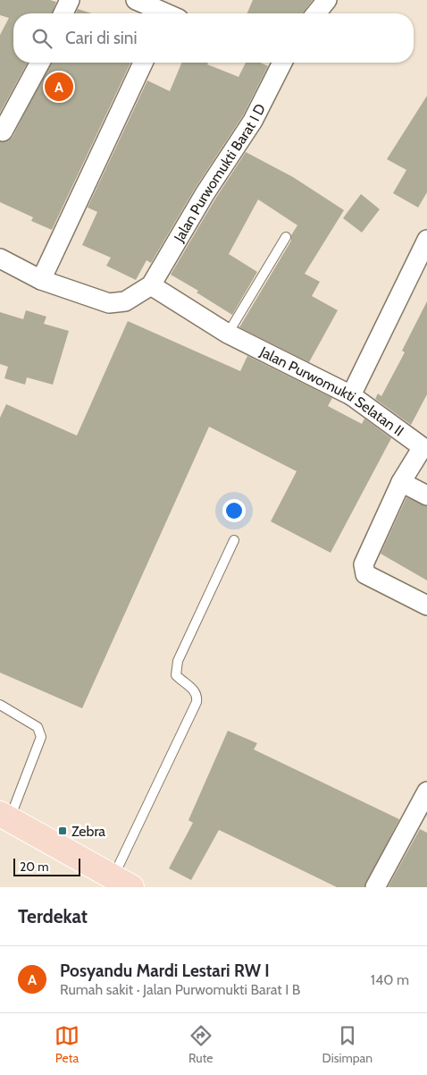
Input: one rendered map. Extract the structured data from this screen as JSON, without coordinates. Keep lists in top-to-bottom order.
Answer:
{
  "streets": {
    "street": ["Jalan Purwomukti Barat I D", "Jalan Purwomukti Selatan II"]
  },
  "crossings": [
    ["Jalan Purwomukti Barat I D", "Jalan Purwomukti Selatan II"]
  ],
  "places": {
    "transit": ["Zebra"]
  },
  "scale_bar": "20 m",
  "page": {
    "search": "Cari di sini",
    "pins": "A",
    "scale": "20 m",
    "heading": "Terdekat",
    "list": [
      {
        "mark": "A",
        "name": "Posyandu Mardi Lestari RW I",
        "note": "Rumah sakit · Jalan Purwomukti Barat I B",
        "value": "140 m"
      }
    ],
    "nav": ["Peta", "Rute", "Disimpan"]
  }
}
